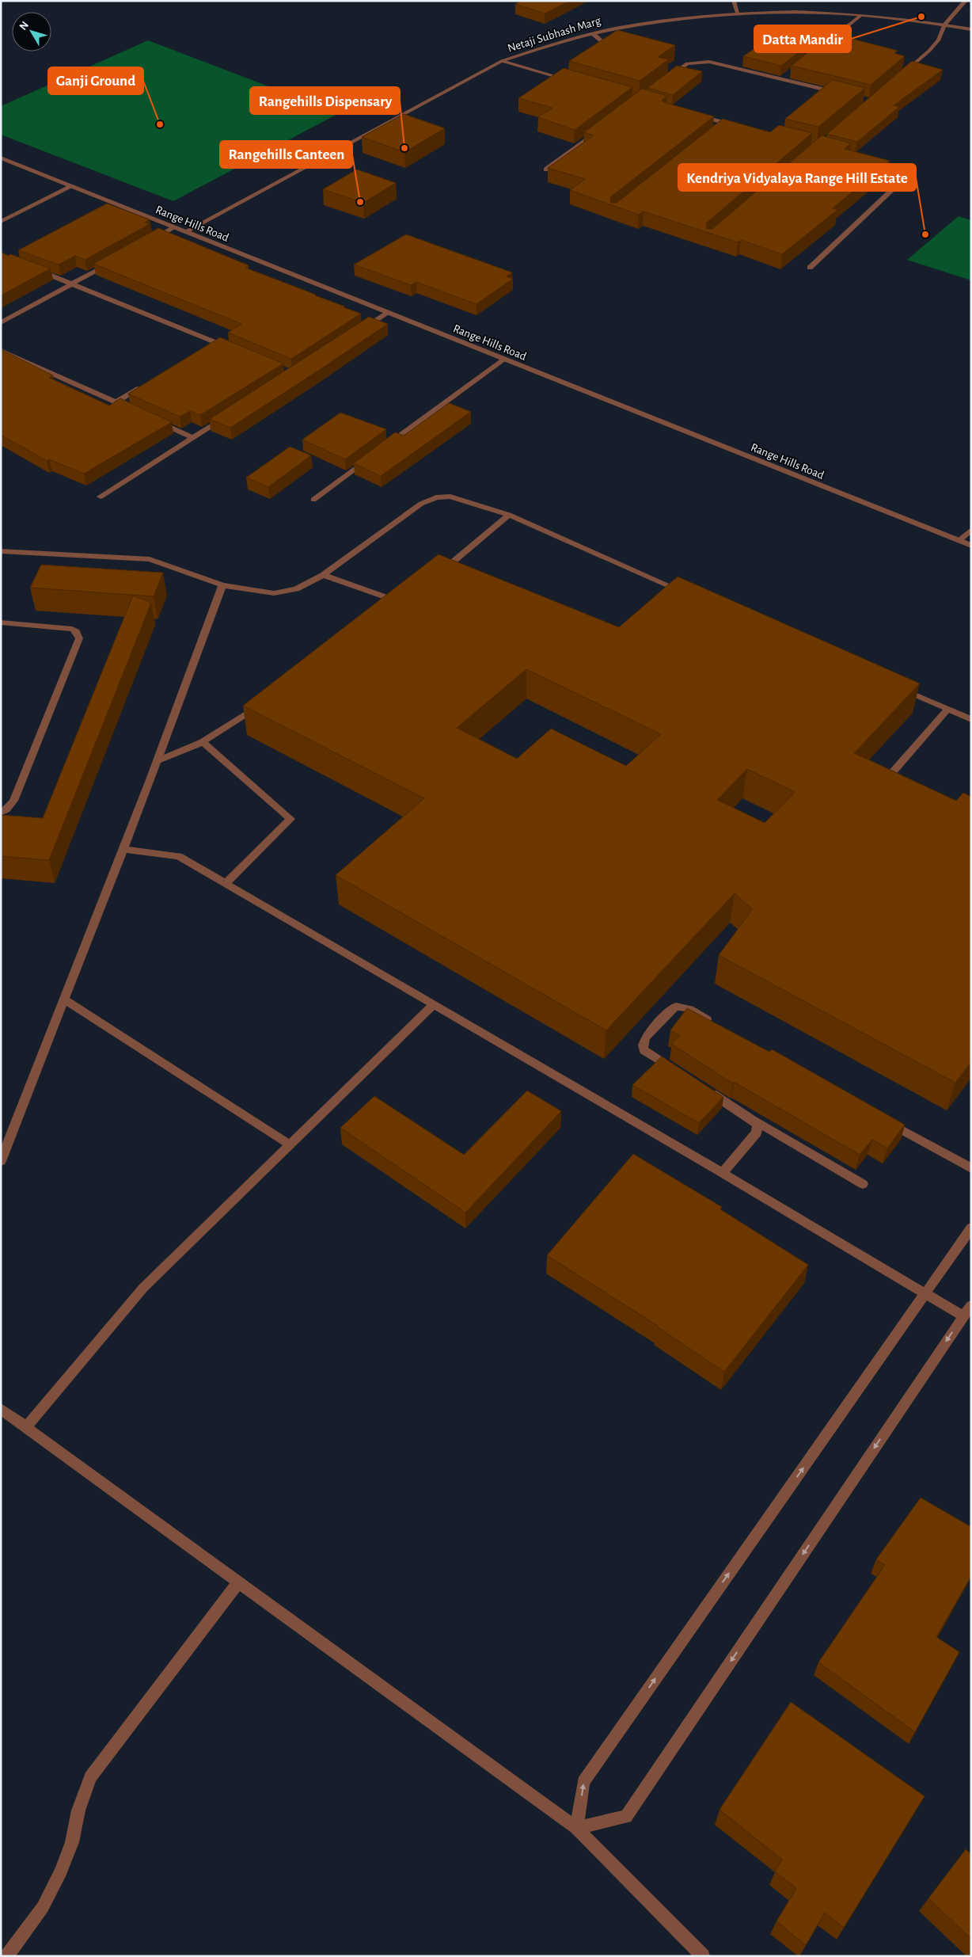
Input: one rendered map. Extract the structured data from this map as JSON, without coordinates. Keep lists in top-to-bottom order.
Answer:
{
  "streets": {
    "street": ["Netaji Subhash Marg", "Range Hills Road"]
  },
  "crossings": [
    ["Netaji Subhash Marg", "Range Hills Road"]
  ],
  "places": [
    "Datta Mandir",
    "Ganji Ground",
    "Rangehills Dispensary",
    "Rangehills Canteen",
    "Kendriya Vidyalaya Range Hill Estate"
  ],
  "north": "top left"
}
